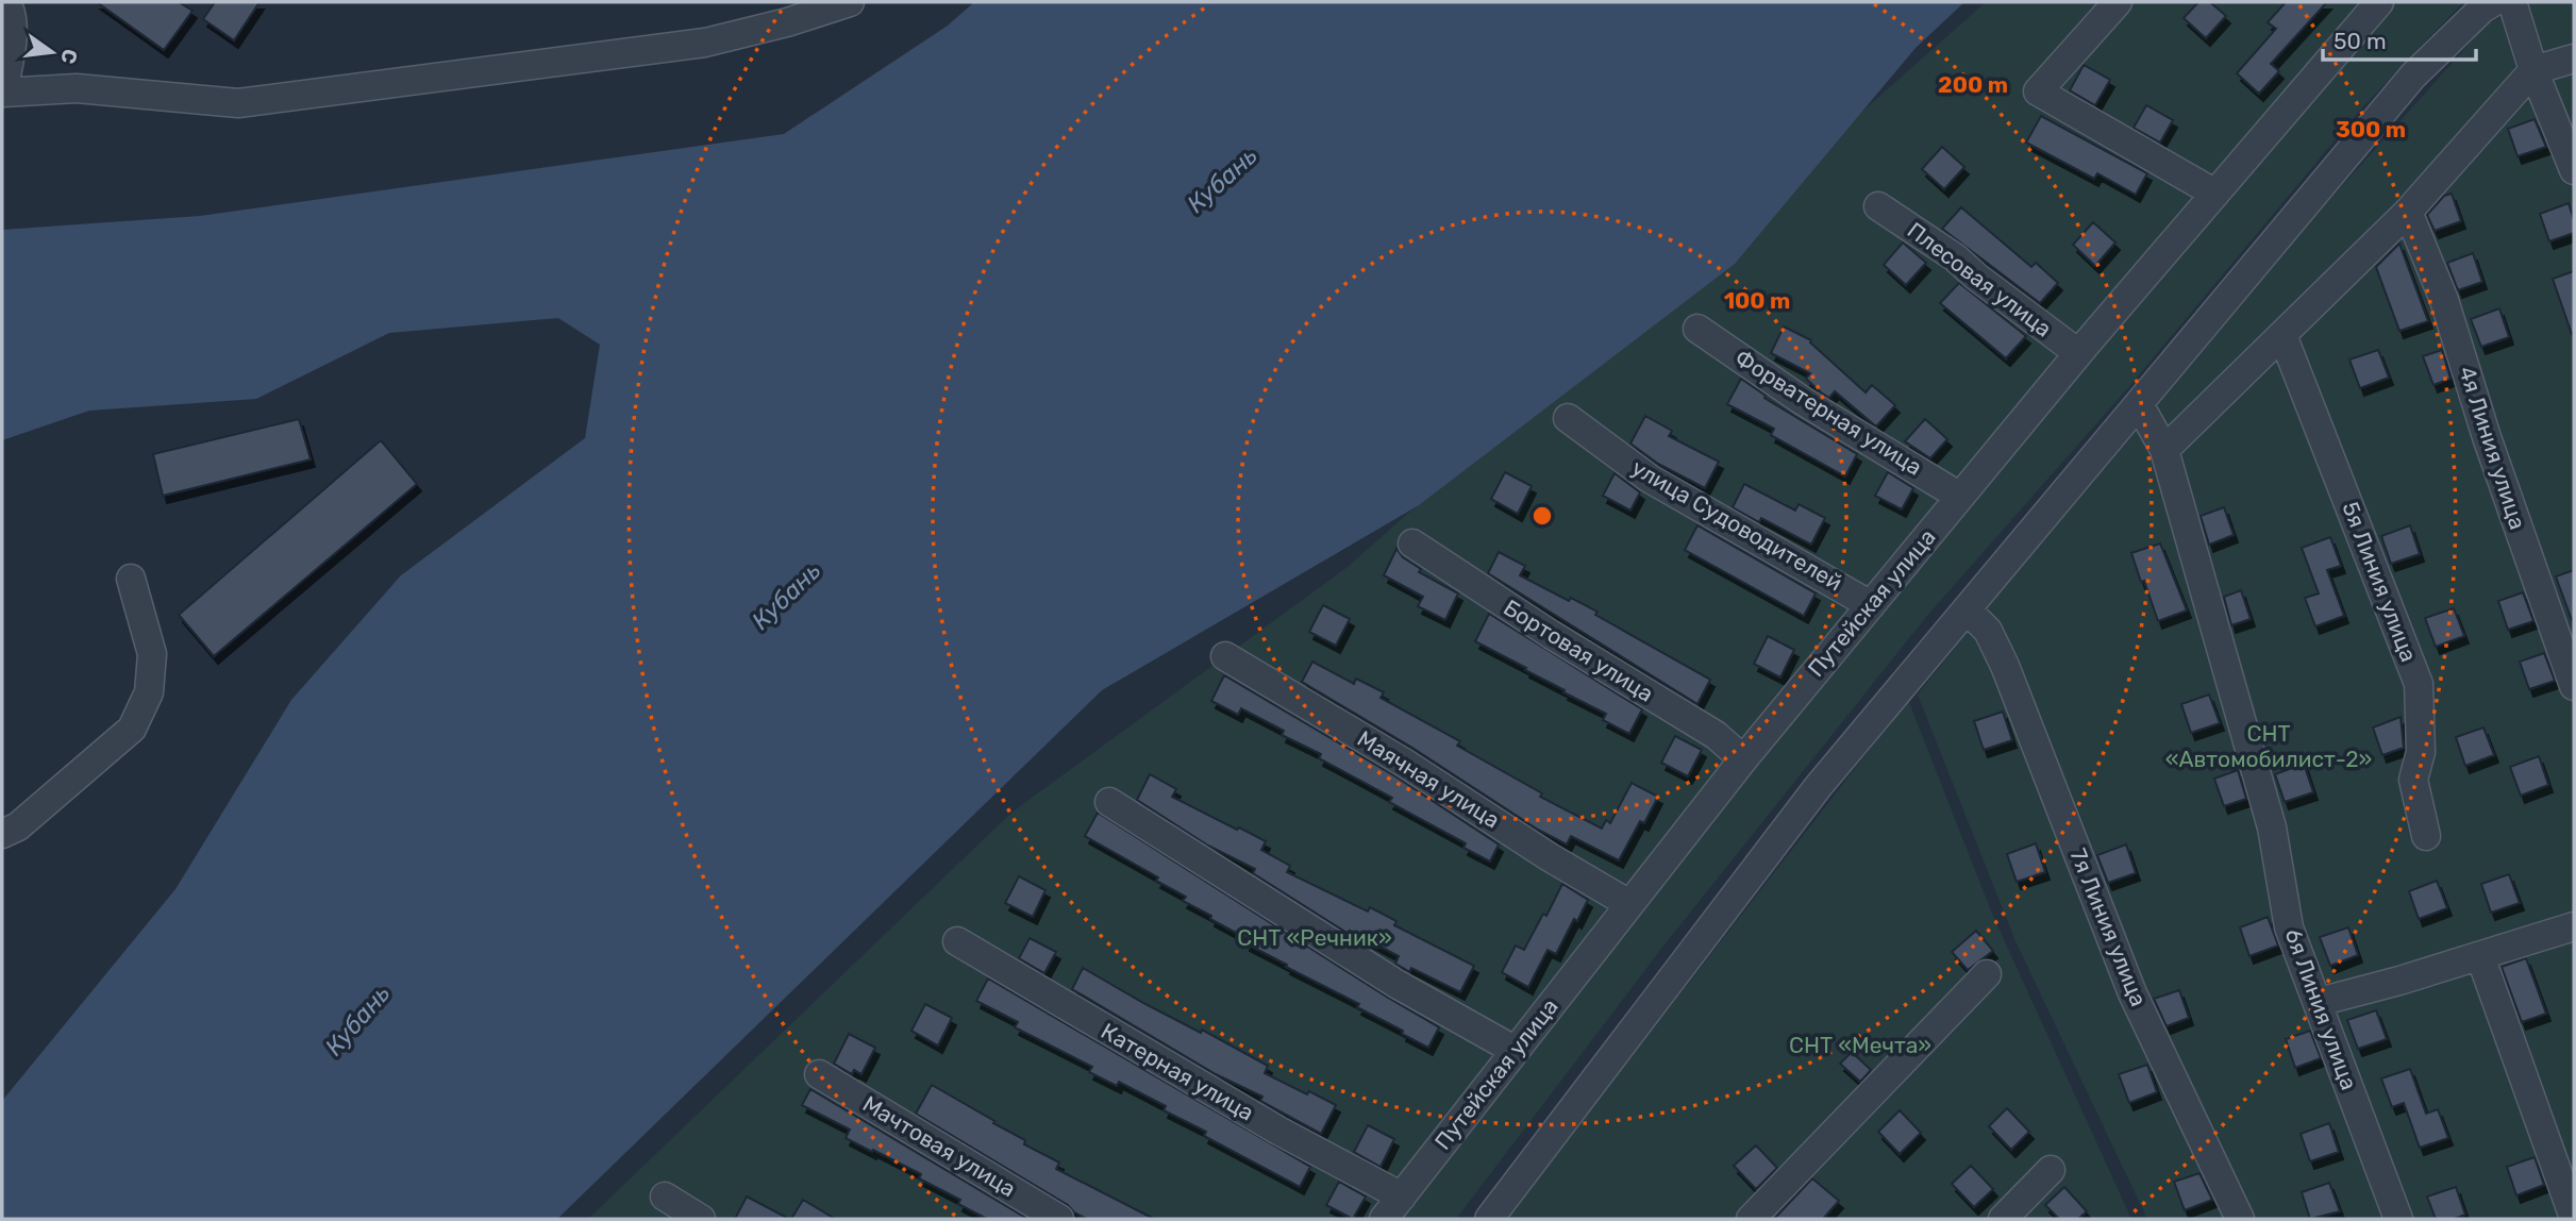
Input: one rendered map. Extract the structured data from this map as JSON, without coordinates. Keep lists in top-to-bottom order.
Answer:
{
  "streets": {
    "street": [
      "Плесовая улица",
      "Форватерная улица",
      "4я Линия улица",
      "улица Судоводителей",
      "5я Линия улица",
      "Путейская улица",
      "Бортовая улица",
      "Маячная улица",
      "7я Линия улица",
      "6я Линия улица",
      "Катерная улица",
      "Мачтовая улица"
    ]
  },
  "crossings": [
    ["Плесовая улица", "Путейская улица"],
    ["Форватерная улица", "Путейская улица"],
    ["улица Судоводителей", "Путейская улица"],
    ["Путейская улица", "Бортовая улица"],
    ["Путейская улица", "Маячная улица"],
    ["Путейская улица", "Катерная улица"]
  ],
  "water": ["Кубань"],
  "parks": ["СНТ «Автомобилист-2»", "СНТ «Речник»", "СНТ «Мечта»"],
  "scale_bar": "50 m",
  "north": "right",
  "rings": ["200 m", "300 m", "100 m"]
}
